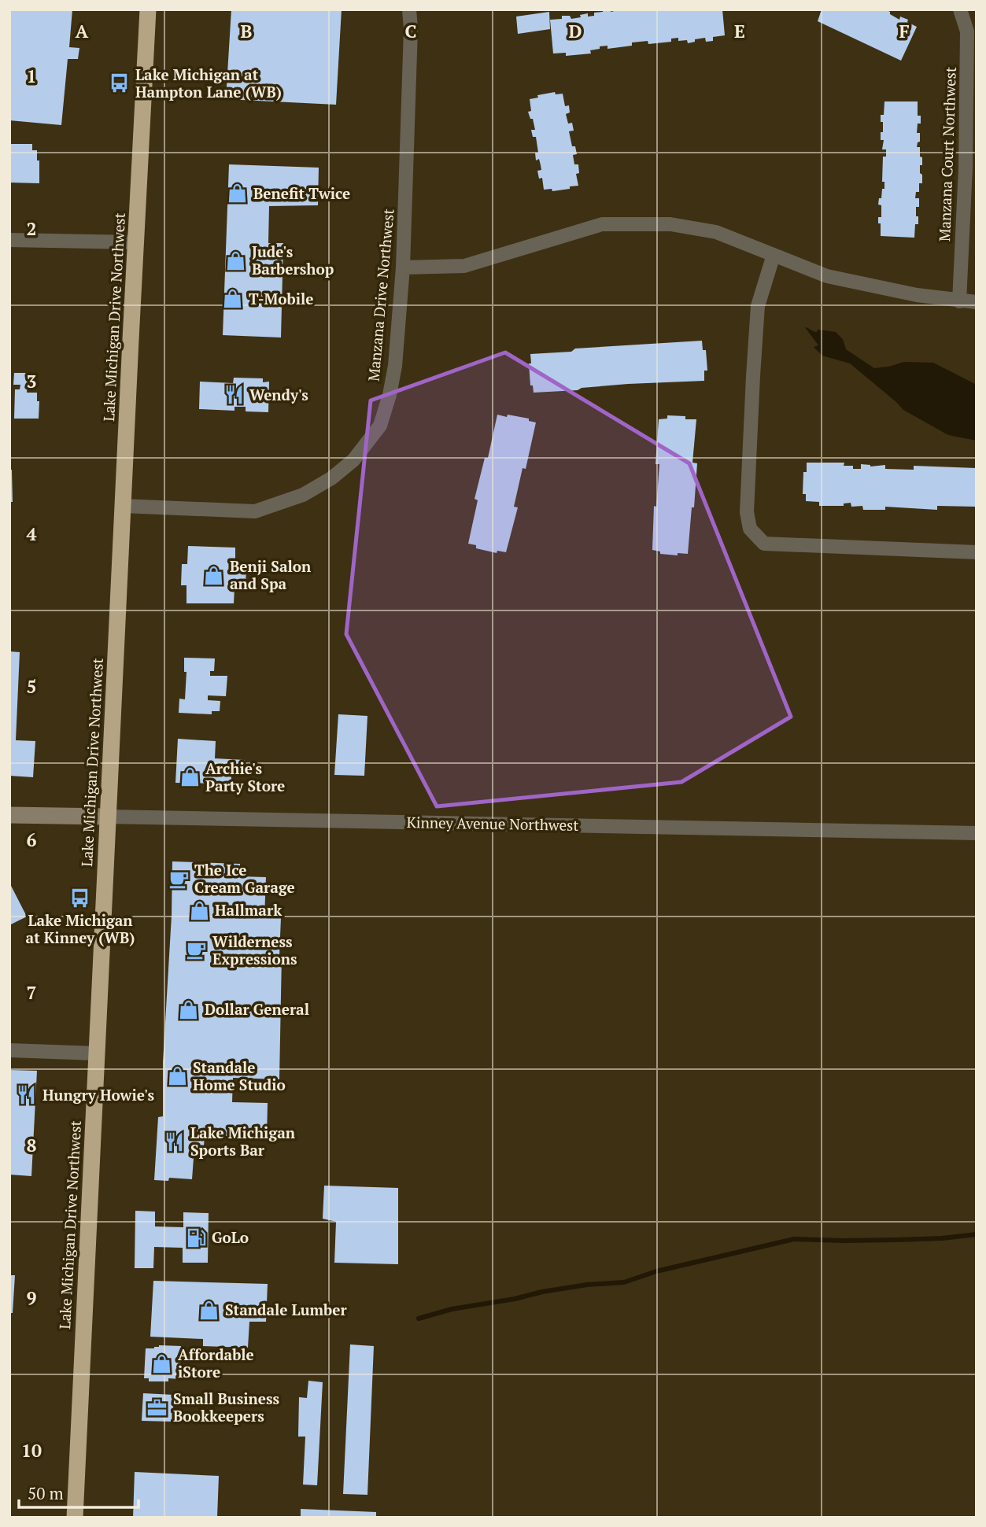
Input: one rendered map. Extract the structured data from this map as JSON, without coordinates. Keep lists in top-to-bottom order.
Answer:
{
  "streets": {
    "highway": ["Lake Michigan Drive Northwest"],
    "street": ["Manzana Court Northwest", "Manzana Drive Northwest", "Kinney Avenue Northwest"]
  },
  "crossings": [
    ["Manzana Drive Northwest", "Lake Michigan Drive Northwest"],
    ["Lake Michigan Drive Northwest", "Kinney Avenue Northwest"]
  ],
  "places": {
    "bus stop": ["Lake Michigan at Hampton Lane (WB)", "Lake Michigan at Kinney (WB)"],
    "shop": [
      "Benefit Twice",
      "Jude's Barbershop",
      "T-Mobile",
      "Benji Salon and Spa",
      "Archie's Party Store",
      "Hallmark",
      "Dollar General",
      "Standale Home Studio",
      "Standale Lumber",
      "Affordable iStore"
    ],
    "restaurant": ["Wendy's", "Hungry Howie's", "Lake Michigan Sports Bar"],
    "cafe": ["The Ice Cream Garage", "Wilderness Expressions"],
    "fuel station": ["GoLo"],
    "office": ["Small Business Bookkeepers"]
  },
  "scale_bar": "50 m",
  "grid": {
    "columns": [
      "A",
      "B",
      "C",
      "D",
      "E",
      "F"
    ],
    "rows": [
      "1",
      "2",
      "3",
      "4",
      "5",
      "6",
      "7",
      "8",
      "9",
      "10"
    ]
  }
}
